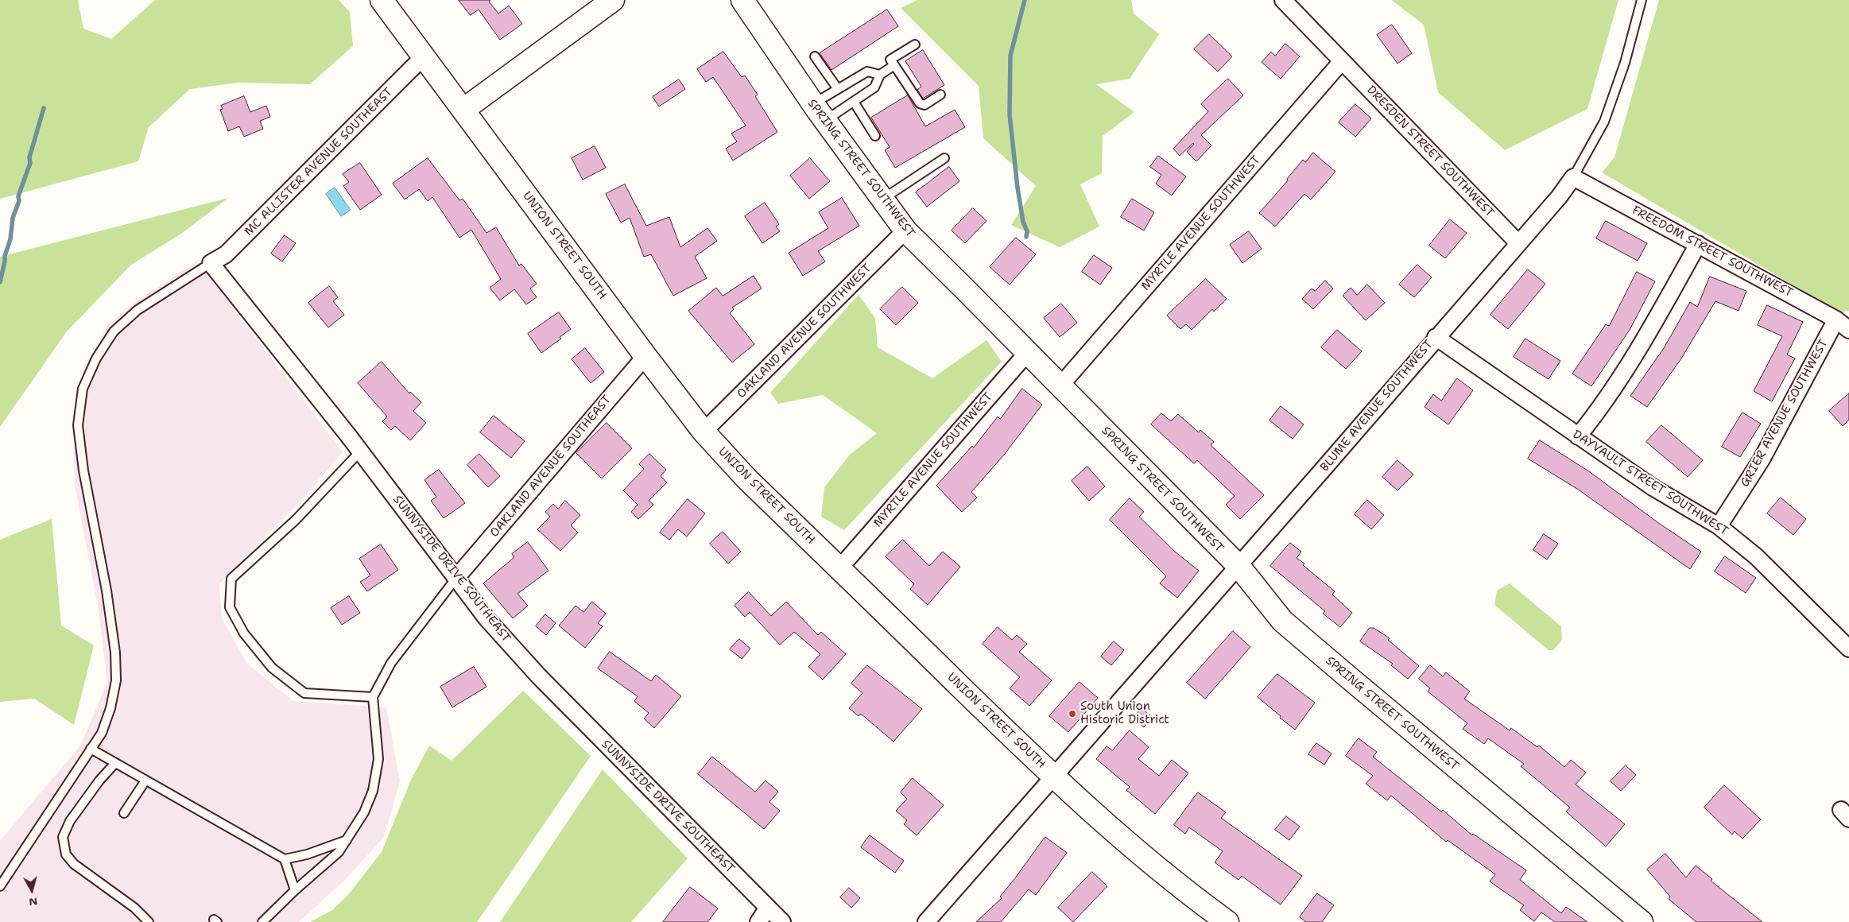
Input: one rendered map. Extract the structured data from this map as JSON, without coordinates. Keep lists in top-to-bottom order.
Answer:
{
  "streets": {
    "street": [
      "DRESDEN STREET SOUTHWEST",
      "MC ALLISTER AVENUE SOUTHEAST",
      "SPRING STREET SOUTHWEST",
      "MYRTLE AVENUE SOUTHWEST",
      "UNION STREET SOUTH",
      "FREEDOM STREET SOUTHWEST",
      "OAKLAND AVENUE SOUTHWEST",
      "BLUME AVENUE SOUTHWEST",
      "GRIER AVENUE SOUTHWEST",
      "OAKLAND AVENUE SOUTHEAST",
      "DAYVAULT STREET SOUTHWEST",
      "SUNNYSIDE DRIVE SOUTHEAST"
    ]
  },
  "crossings": [
    ["DRESDEN STREET SOUTHWEST", "MYRTLE AVENUE SOUTHWEST"],
    ["DRESDEN STREET SOUTHWEST", "BLUME AVENUE SOUTHWEST"],
    ["MC ALLISTER AVENUE SOUTHEAST", "UNION STREET SOUTH"],
    ["MC ALLISTER AVENUE SOUTHEAST", "SUNNYSIDE DRIVE SOUTHEAST"],
    ["SPRING STREET SOUTHWEST", "MYRTLE AVENUE SOUTHWEST"],
    ["SPRING STREET SOUTHWEST", "OAKLAND AVENUE SOUTHWEST"],
    ["SPRING STREET SOUTHWEST", "BLUME AVENUE SOUTHWEST"],
    ["MYRTLE AVENUE SOUTHWEST", "UNION STREET SOUTH"],
    ["UNION STREET SOUTH", "OAKLAND AVENUE SOUTHWEST"],
    ["UNION STREET SOUTH", "BLUME AVENUE SOUTHWEST"],
    ["UNION STREET SOUTH", "OAKLAND AVENUE SOUTHEAST"],
    ["FREEDOM STREET SOUTHWEST", "BLUME AVENUE SOUTHWEST"],
    ["FREEDOM STREET SOUTHWEST", "GRIER AVENUE SOUTHWEST"],
    ["BLUME AVENUE SOUTHWEST", "DAYVAULT STREET SOUTHWEST"],
    ["GRIER AVENUE SOUTHWEST", "DAYVAULT STREET SOUTHWEST"],
    ["OAKLAND AVENUE SOUTHEAST", "SUNNYSIDE DRIVE SOUTHEAST"]
  ],
  "places": ["South Union Historic District"],
  "north": "bottom"
}
